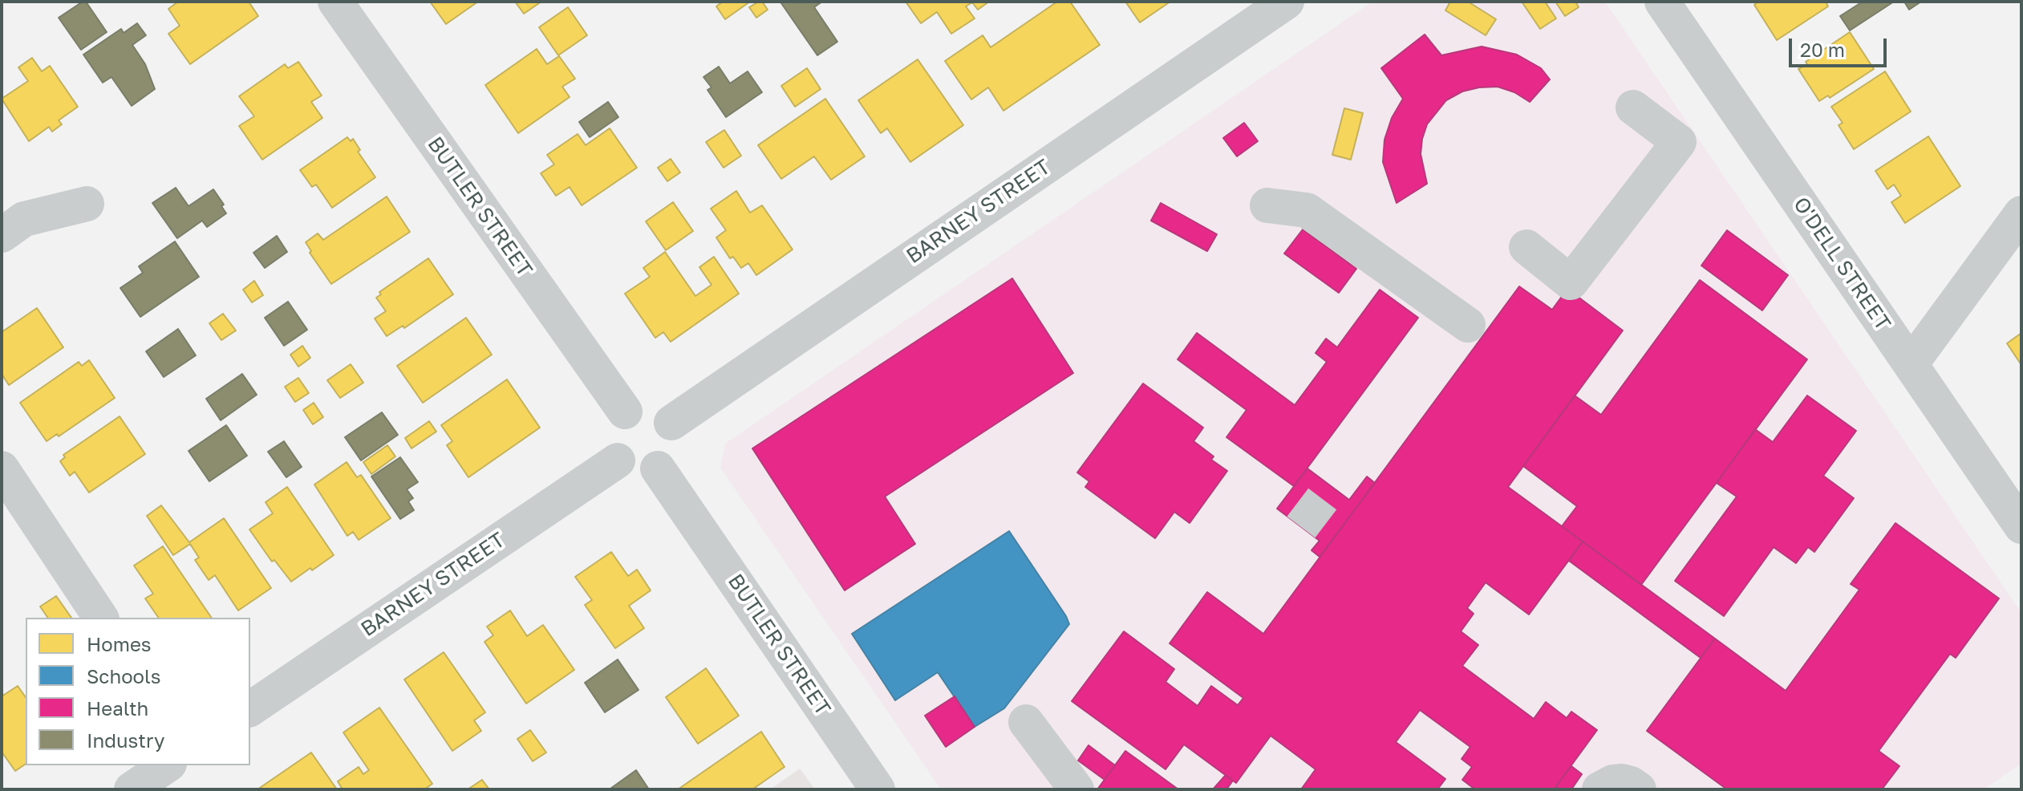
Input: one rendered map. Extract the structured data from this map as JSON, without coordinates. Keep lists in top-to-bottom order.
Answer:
{
  "streets": {
    "street": ["BUTLER STREET", "BARNEY STREET", "O'DELL STREET"]
  },
  "crossings": [
    ["BUTLER STREET", "BARNEY STREET"]
  ],
  "legend": [
    "Homes",
    "Schools",
    "Health",
    "Industry"
  ],
  "scale_bar": "20 m"
}
